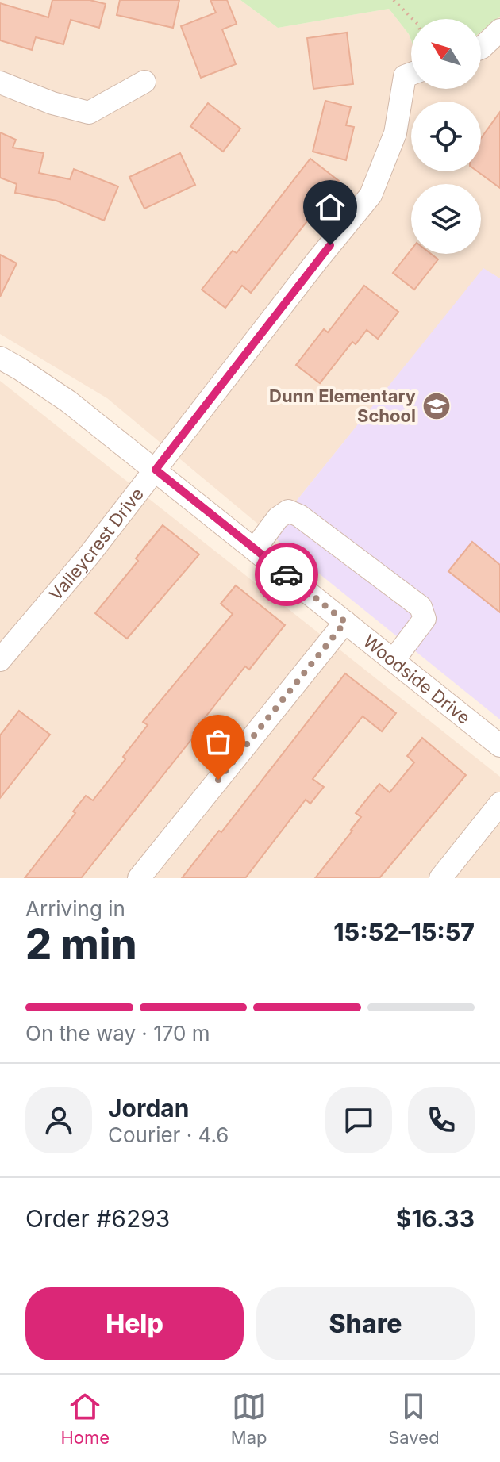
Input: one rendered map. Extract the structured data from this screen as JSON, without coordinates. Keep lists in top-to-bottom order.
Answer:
{
  "streets": {
    "street": ["Valleycrest Drive", "Woodside Drive"]
  },
  "crossings": [
    ["Valleycrest Drive", "Woodside Drive"]
  ],
  "places": {
    "school or university": ["Dunn Elementary School"]
  },
  "north": "top left",
  "page": {
    "heading": ["2 min", "Arriving in", "15:52–15:57"],
    "panel": [
      "Jordan",
      "Courier · 4.6",
      "Order #6293",
      "$16.33"
    ],
    "bar": "On the way · 170 m",
    "buttons": ["Help", "Share"],
    "tabs": ["Home", "Map", "Saved"]
  }
}
